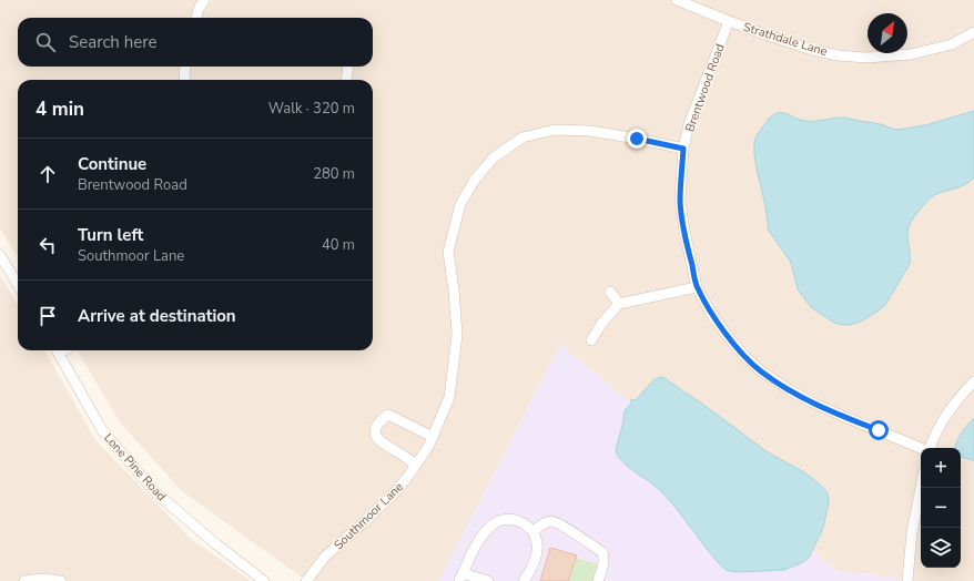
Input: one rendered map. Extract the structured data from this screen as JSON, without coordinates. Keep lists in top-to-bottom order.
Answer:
{
  "streets": {
    "street": [
      "Strathdale Lane",
      "Brentwood Road",
      "Lone Pine Road",
      "Southmoor Lane"
    ]
  },
  "crossings": [
    ["Strathdale Lane", "Brentwood Road"],
    ["Brentwood Road", "Southmoor Lane"]
  ],
  "north": "top right",
  "page": {
    "search": "Search here",
    "heading": ["4 min", "Walk · 320 m"],
    "list": [
      ["Continue", "Brentwood Road", "280 m"],
      ["Turn left", "Southmoor Lane", "40 m"],
      "Arrive at destination"
    ],
    "map_buttons": ["+", "−"]
  }
}
